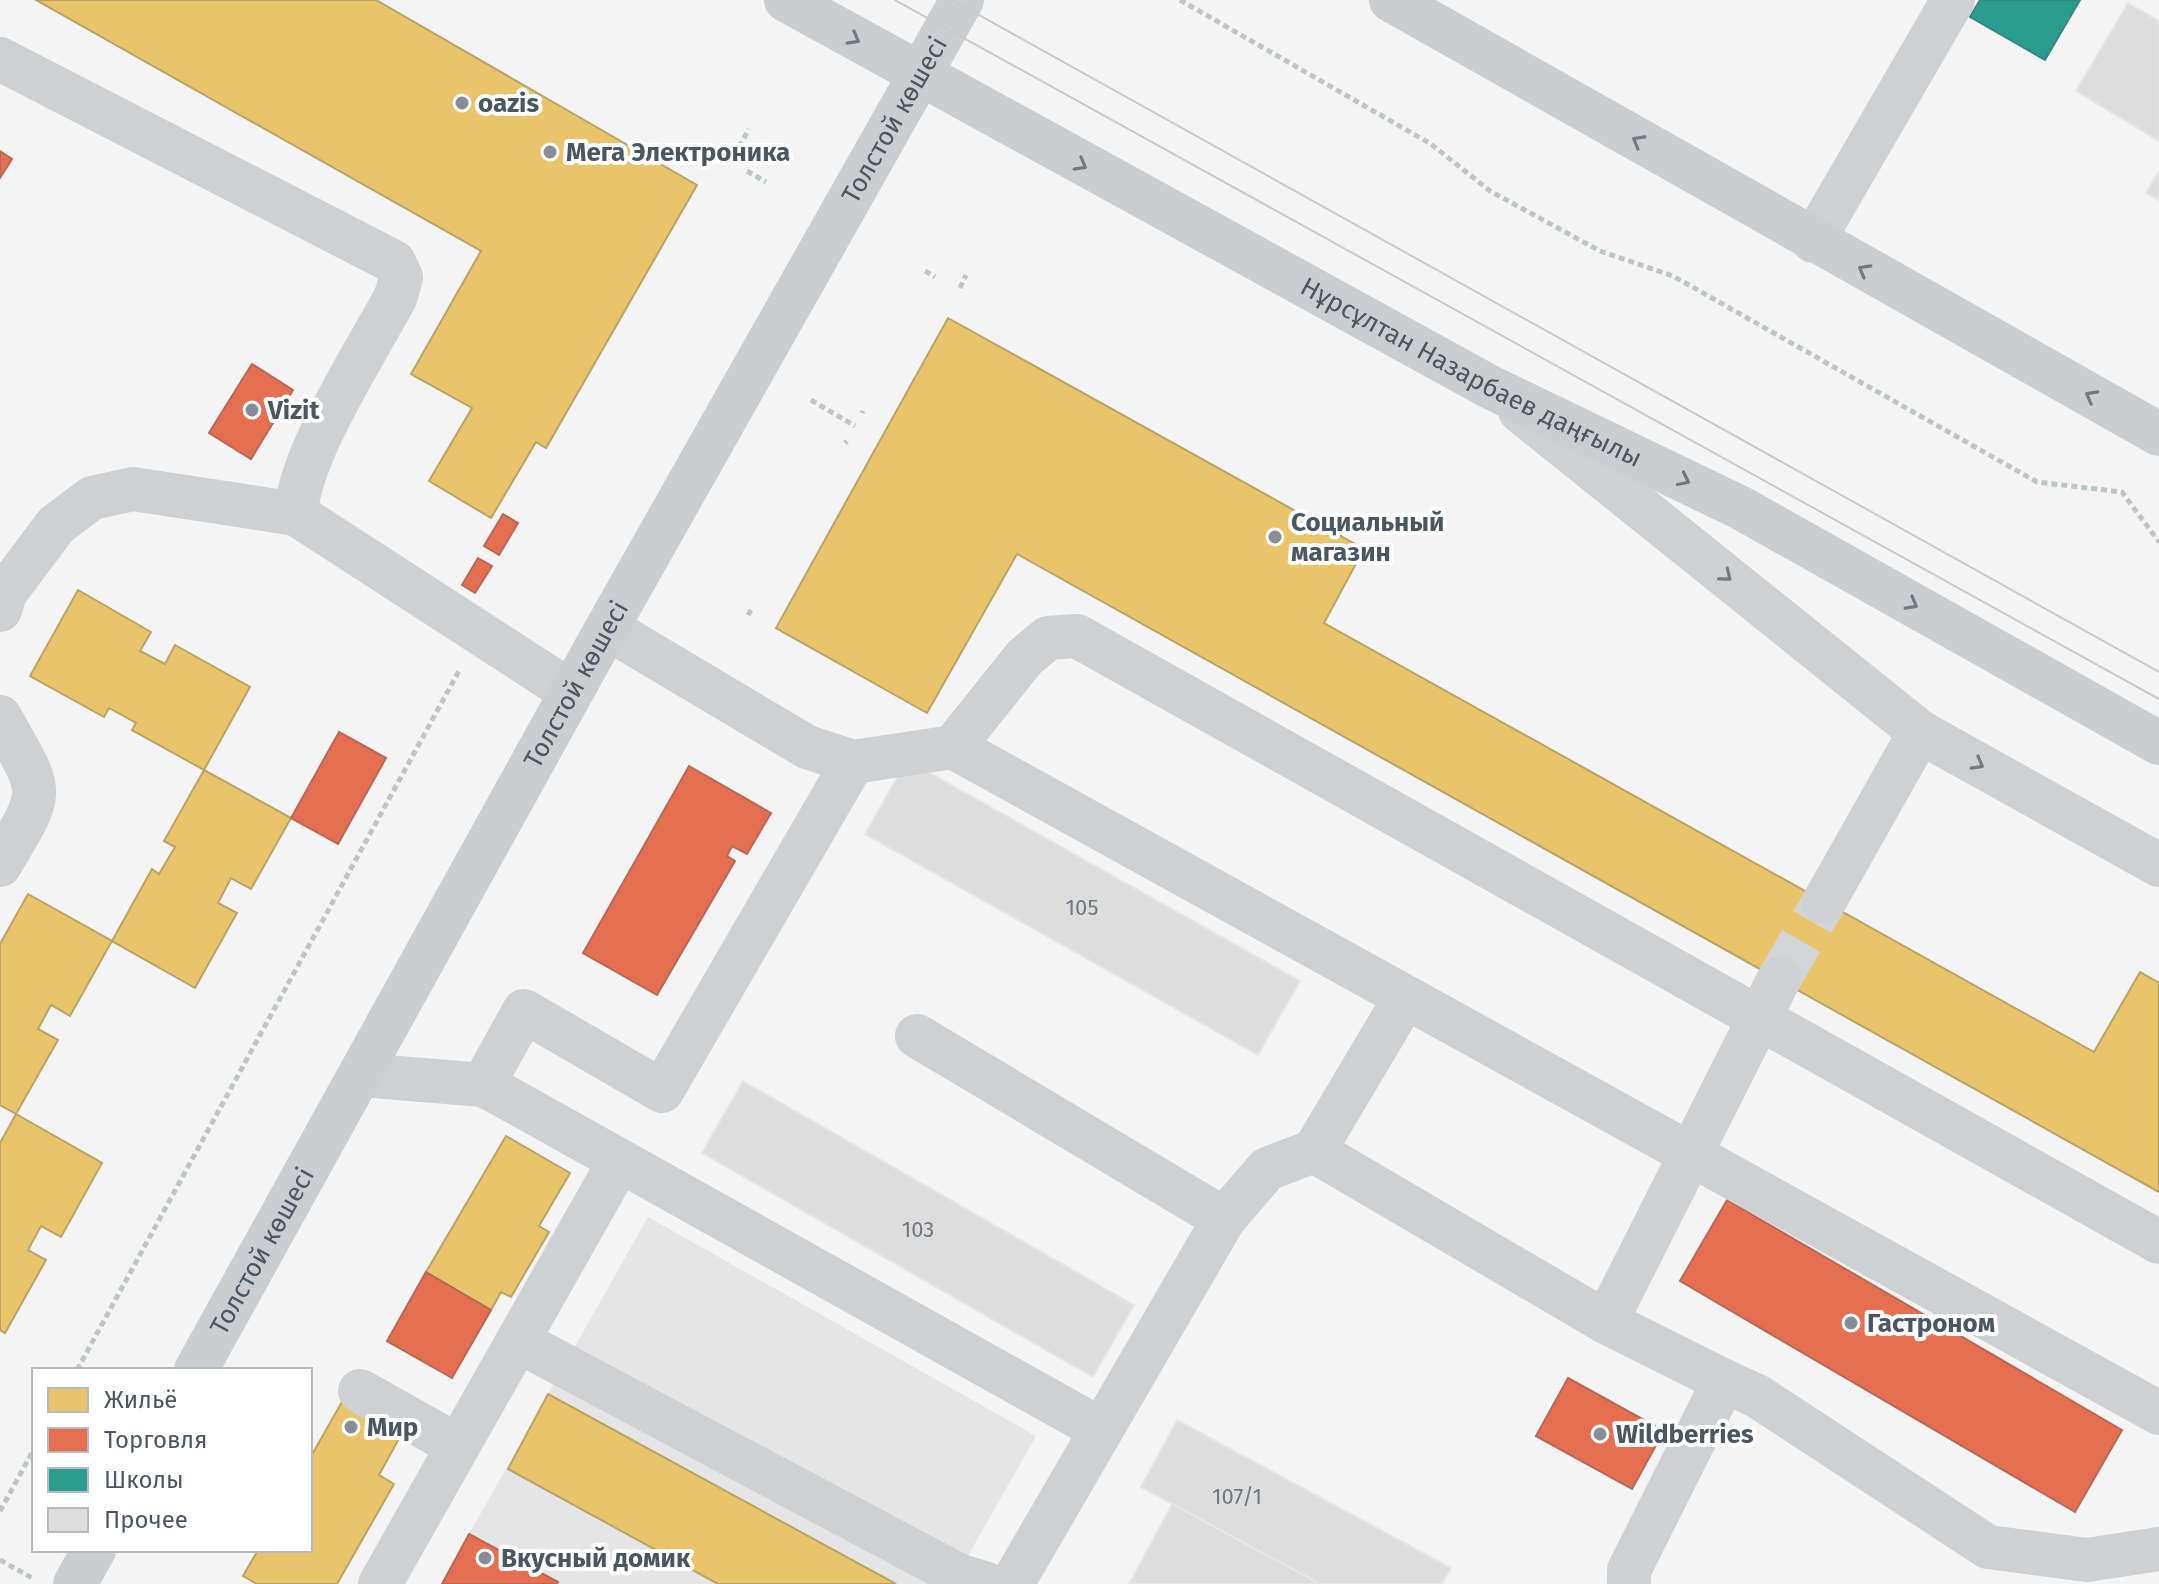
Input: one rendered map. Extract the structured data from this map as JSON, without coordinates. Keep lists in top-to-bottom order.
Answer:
{
  "streets": {
    "main road": ["Толстой көшесі", "Нұрсұлтан Назарбаев даңғылы"]
  },
  "crossings": [
    ["Толстой көшесі", "Нұрсұлтан Назарбаев даңғылы"]
  ],
  "places": [
    "oazis",
    "Мега Электроника",
    "Vizit",
    "Социальный магазин",
    "Гастроном",
    "Мир",
    "Wildberries",
    "Вкусный домик"
  ],
  "house_numbers": ["105", "103", "107/1"],
  "legend": [
    "Жильё",
    "Торговля",
    "Школы",
    "Прочее"
  ]
}
